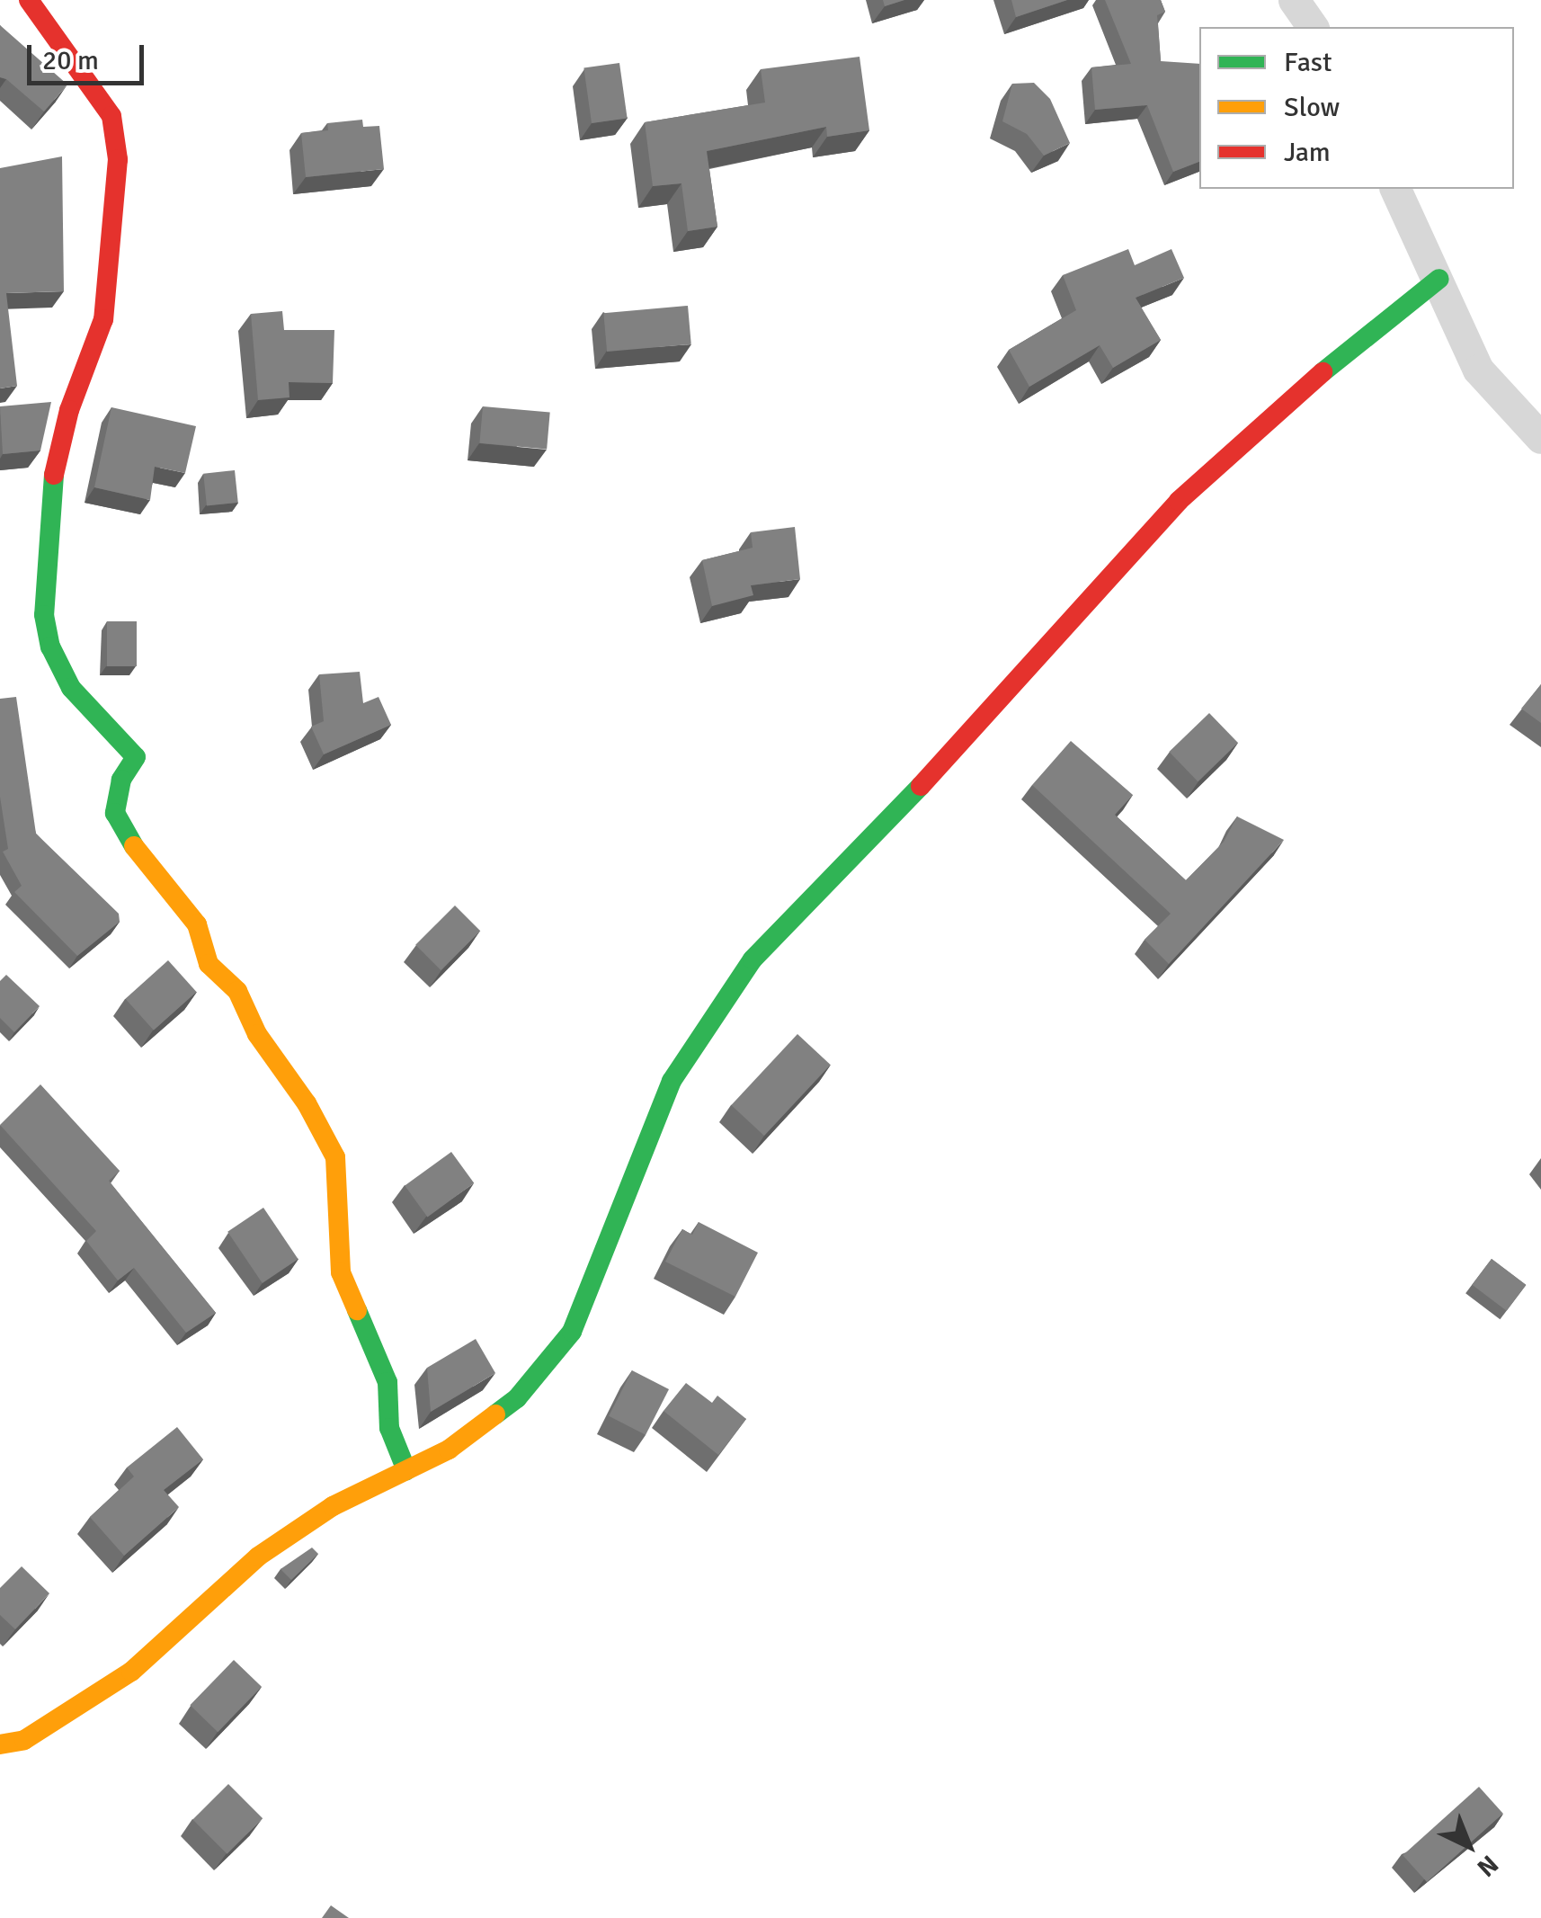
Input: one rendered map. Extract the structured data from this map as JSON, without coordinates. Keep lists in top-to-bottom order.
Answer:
{
  "legend": ["Fast", "Slow", "Jam"],
  "scale_bar": "20 m",
  "north": "bottom right"
}
